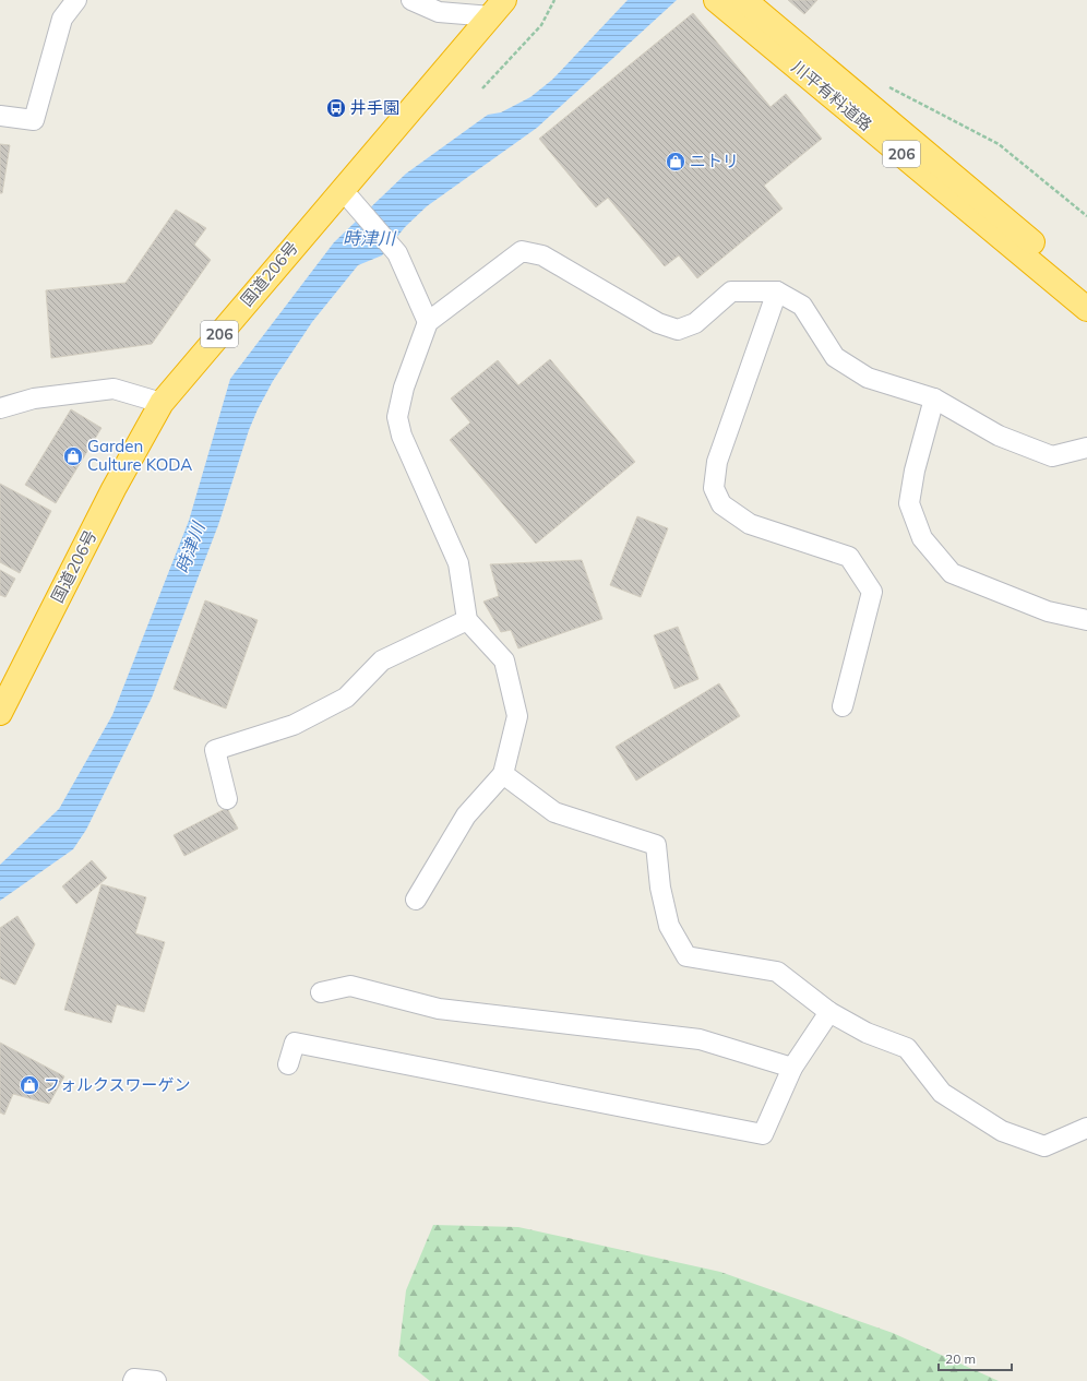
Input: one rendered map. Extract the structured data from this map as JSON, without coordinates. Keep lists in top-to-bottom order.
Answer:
{
  "streets": {
    "highway": ["川平有料道路", "206", "国道206号"]
  },
  "water": ["時津川"],
  "places": {
    "bus stop": ["井手園"],
    "shop": ["ニトリ", "Garden Culture KODA", "フォルクスワーゲン"]
  },
  "scale_bar": "20 m"
}
